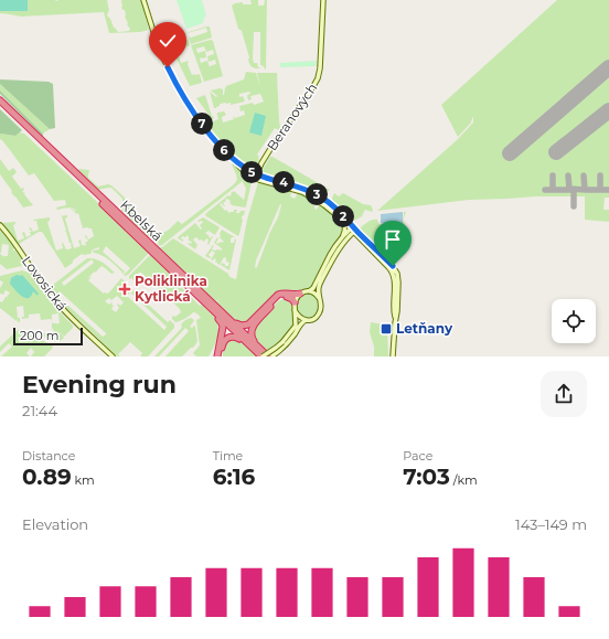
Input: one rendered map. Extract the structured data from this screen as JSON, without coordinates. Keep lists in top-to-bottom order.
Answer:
{
  "streets": {
    "highway": ["Kbelská"],
    "main road": ["Beranových", "Lovosická"]
  },
  "places": {
    "health": ["Poliklinika Kytlická"],
    "transit": ["Letňany"]
  },
  "scale_bar": "200 m",
  "page": {
    "pins": [
      "7",
      "6",
      "5",
      "4",
      "3",
      "2"
    ],
    "scale": "200 m",
    "heading": ["Evening run", "21:44"],
    "stats": [
      ["Distance", "0.89 km"],
      ["Time", "6:16"],
      ["Pace", "7:03 /km"]
    ],
    "chart": ["Elevation", "143–149 m"]
  }
}
